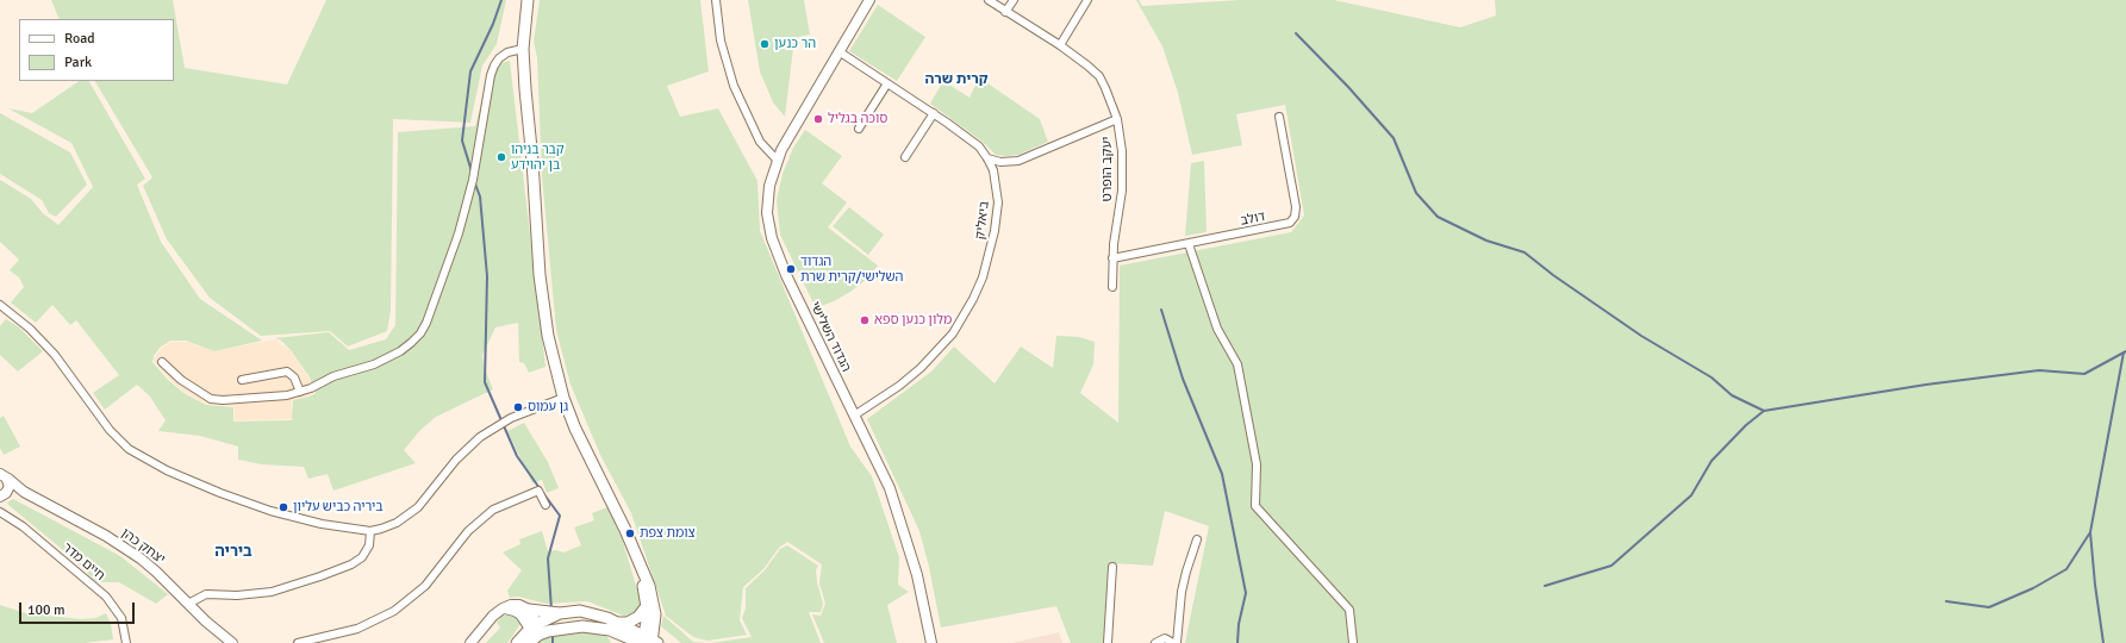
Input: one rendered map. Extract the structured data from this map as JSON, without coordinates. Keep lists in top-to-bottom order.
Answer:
{
  "streets": {
    "street": [
      "יעקב הופרט",
      "דולב",
      "ביאליק",
      "הגדוד השלישי",
      "יצחק כהן",
      "חיים מדר"
    ]
  },
  "crossings": [
    ["יעקב הופרט", "דולב"],
    ["ביאליק", "הגדוד השלישי"]
  ],
  "districts": ["קרית שרה", "ביריה"],
  "places": [
    "הר כנען",
    "סוכה בגליל",
    "קבר בניהו בן יהוידע",
    "הגדוד השלישי/קרית שרת",
    "מלון כנען ספא",
    "גן עמוס",
    "ביריה כביש עליון",
    "צומת צפת"
  ],
  "legend": ["Road", "Park"],
  "scale_bar": "100 m"
}
